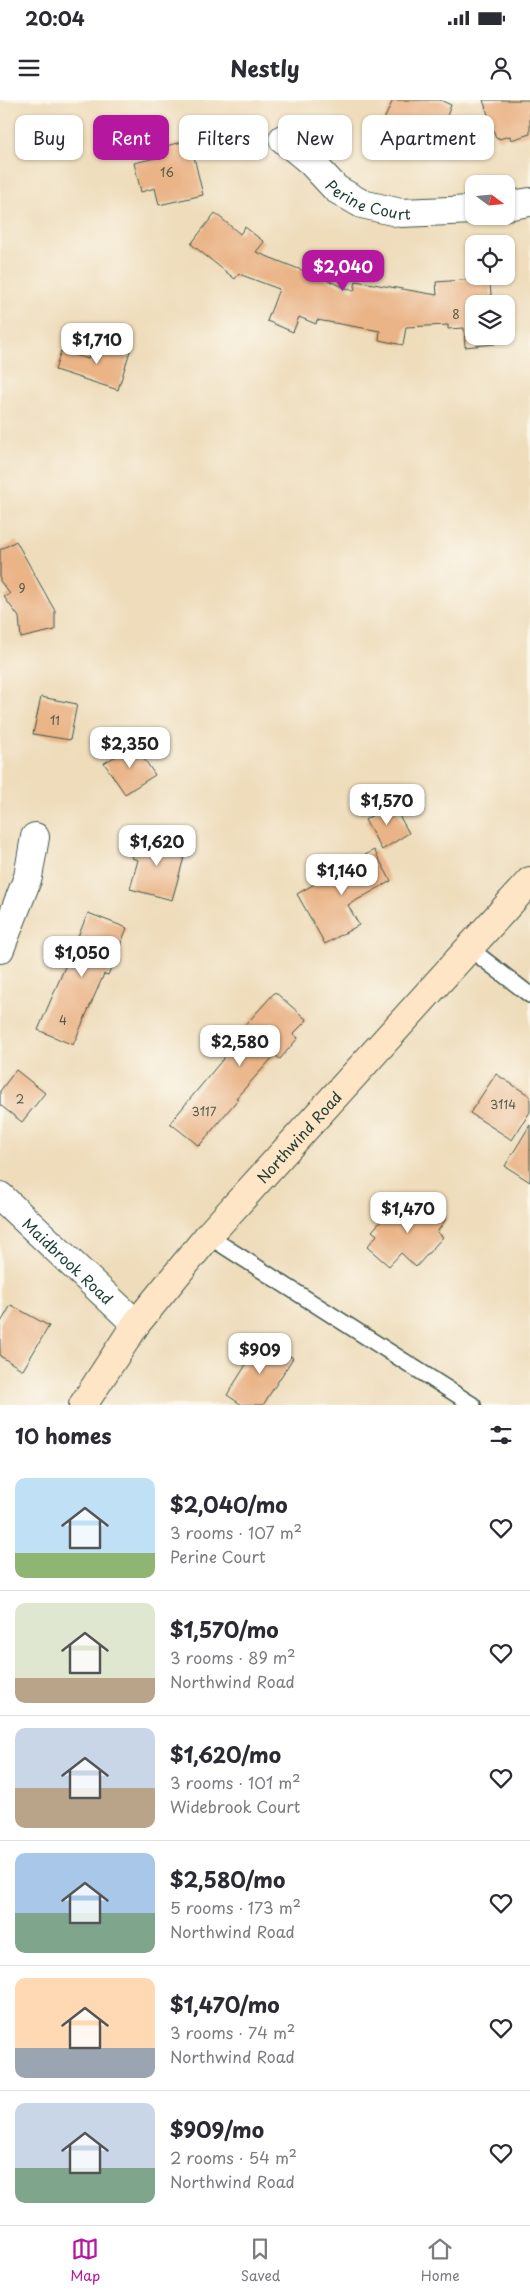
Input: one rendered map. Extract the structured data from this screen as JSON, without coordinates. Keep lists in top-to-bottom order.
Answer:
{
  "streets": {
    "street": ["Perine Court", "Northwind Road", "Maidbrook Road"]
  },
  "crossings": [
    ["Northwind Road", "Maidbrook Road"]
  ],
  "house_numbers": [
    "16",
    "8",
    "9",
    "11",
    "4",
    "2",
    "3114",
    "3117"
  ],
  "north": "right",
  "page": {
    "status": "20:04",
    "header": "Nestly",
    "chip": [
      "Buy",
      "Rent",
      "Filters",
      "New",
      "Apartment"
    ],
    "price": [
      "$2,040",
      "$1,710",
      "$2,350",
      "$1,570",
      "$1,620",
      "$1,140",
      "$1,050",
      "$2,580",
      "$1,470",
      "$909"
    ],
    "heading": "10 homes",
    "list": [
      {
        "name": "$2,040/mo",
        "note": "3 rooms · 107 m² · Perine Court"
      },
      {
        "name": "$1,570/mo",
        "note": "3 rooms · 89 m² · Northwind Road"
      },
      {
        "name": "$1,620/mo",
        "note": "3 rooms · 101 m² · Widebrook Court"
      },
      {
        "name": "$2,580/mo",
        "note": "5 rooms · 173 m² · Northwind Road"
      },
      {
        "name": "$1,470/mo",
        "note": "3 rooms · 74 m² · Northwind Road"
      },
      {
        "name": "$909/mo",
        "note": "2 rooms · 54 m² · Northwind Road"
      }
    ],
    "tabs": ["Map", "Saved", "Home"]
  }
}
